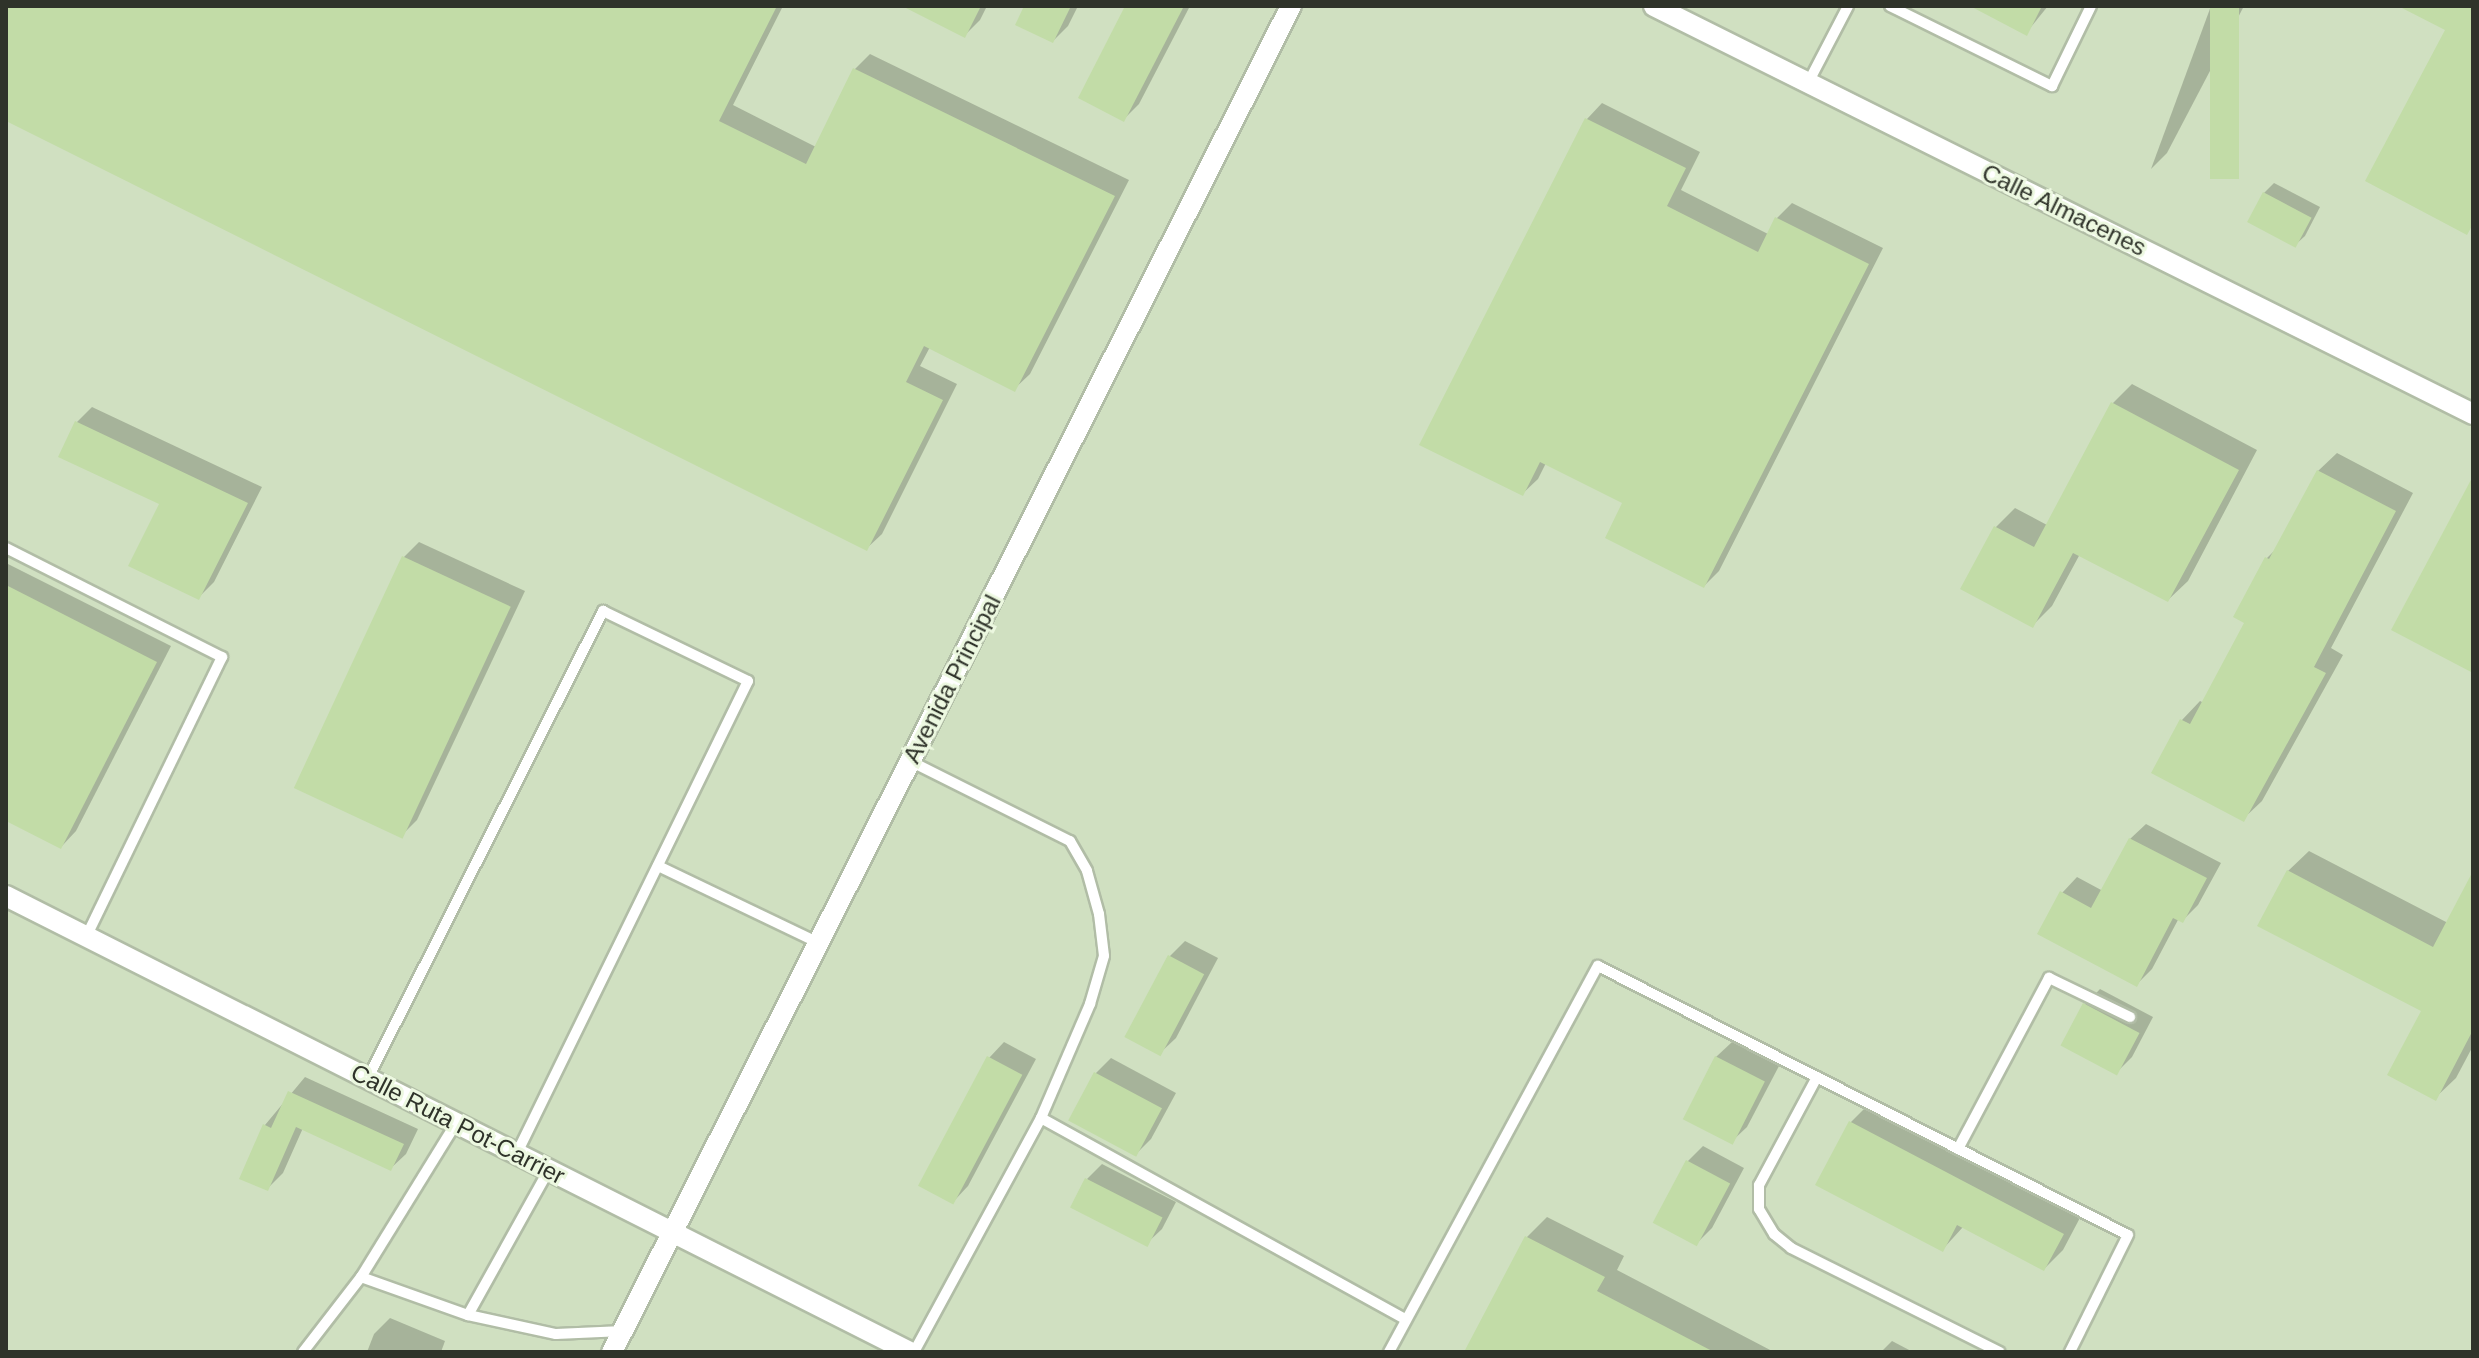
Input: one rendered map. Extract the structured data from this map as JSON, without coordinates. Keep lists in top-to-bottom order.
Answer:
{
  "streets": {
    "street": ["Calle Almacenes", "Avenida Principal", "Calle Ruta Pot-Carrier"]
  },
  "crossings": [
    ["Avenida Principal", "Calle Ruta Pot-Carrier"]
  ]
}
